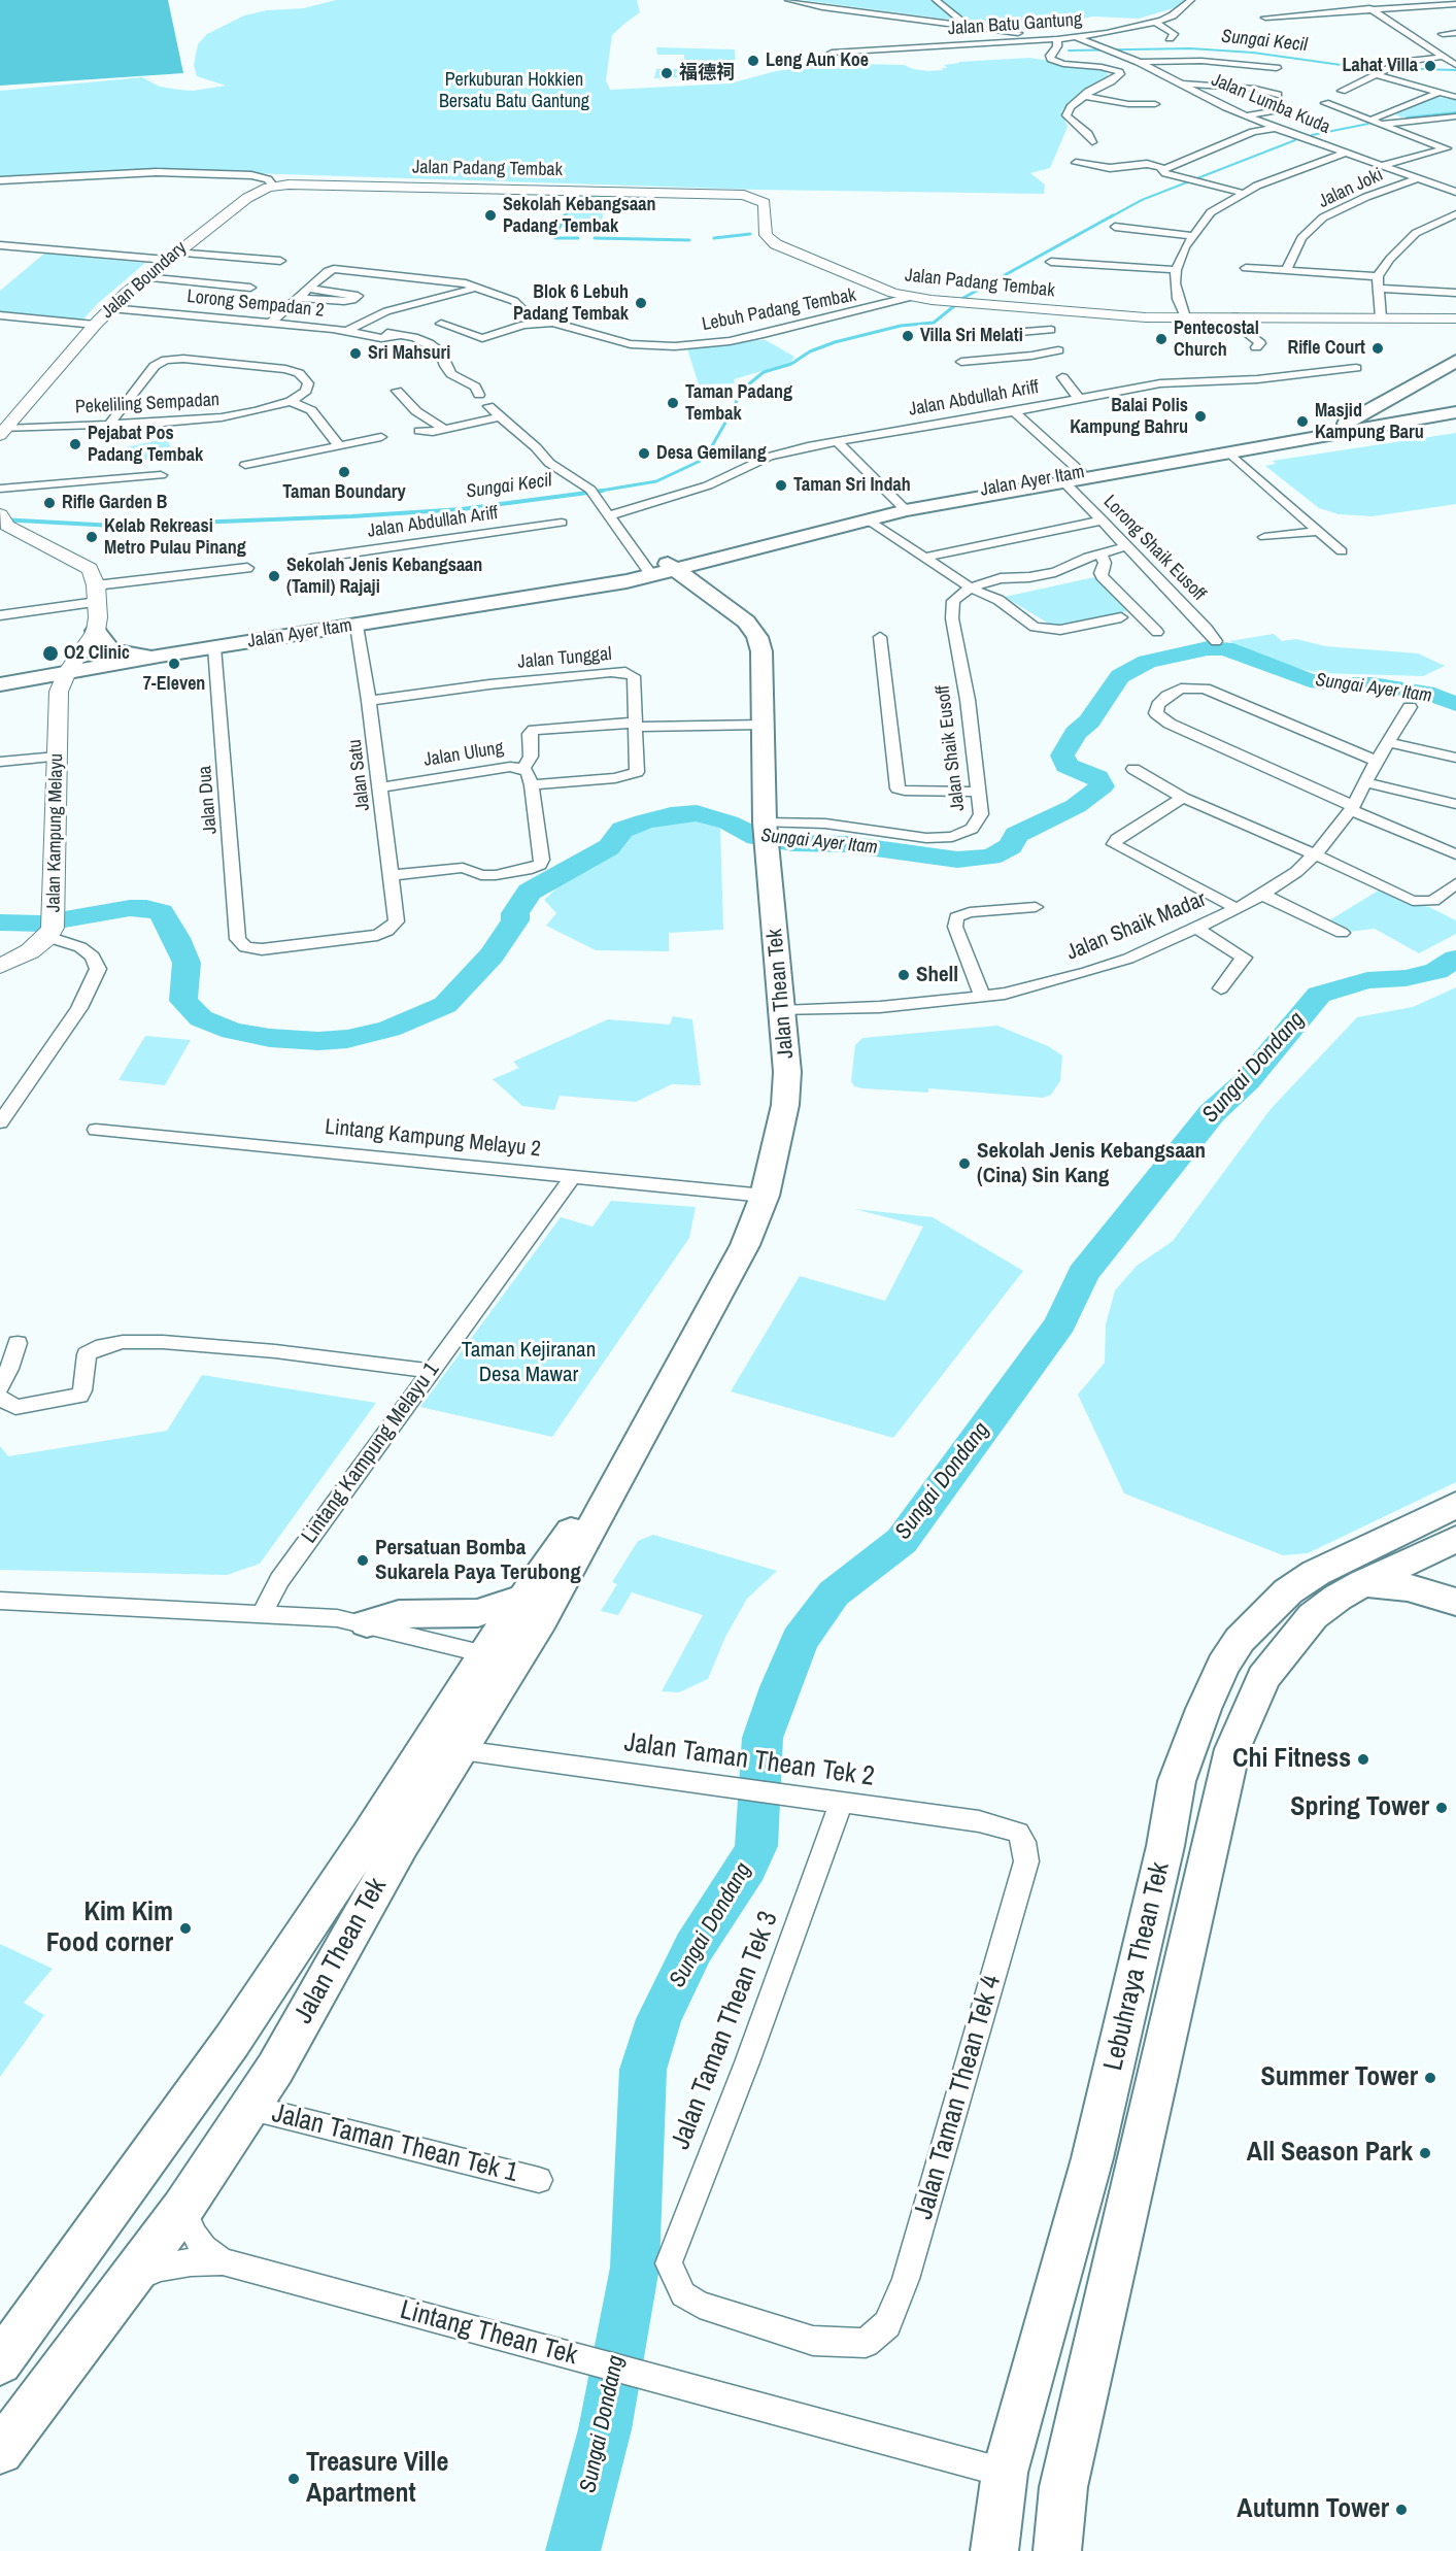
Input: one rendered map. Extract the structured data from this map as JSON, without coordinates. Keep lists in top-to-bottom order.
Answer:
{
  "streets": {
    "main road": ["Jalan Ayer Itam", "Jalan Thean Tek", "Lebuhraya Thean Tek"],
    "street": [
      "Jalan Batu Gantung",
      "Jalan Lumba Kuda",
      "Jalan Padang Tembak",
      "Jalan Joki",
      "Jalan Boundary",
      "Lorong Sempadan 2",
      "Lebuh Padang Tembak",
      "Jalan Abdullah Ariff",
      "Pekeliling Sempadan",
      "Lorong Shaik Eusoff",
      "Jalan Tunggal",
      "Jalan Shaik Eusoff",
      "Jalan Ulung",
      "Jalan Satu",
      "Jalan Dua",
      "Jalan Kampung Melayu",
      "Jalan Shaik Madar",
      "Lintang Kampung Melayu 2",
      "Lintang Kampung Melayu 1",
      "Jalan Taman Thean Tek 2",
      "Jalan Taman Thean Tek 3",
      "Jalan Taman Thean Tek 4",
      "Jalan Taman Thean Tek 1",
      "Lintang Thean Tek"
    ]
  },
  "crossings": [
    ["Jalan Batu Gantung", "Jalan Lumba Kuda"],
    ["Jalan Lumba Kuda", "Jalan Joki"],
    ["Jalan Padang Tembak", "Jalan Boundary"],
    ["Jalan Padang Tembak", "Lebuh Padang Tembak"],
    ["Jalan Boundary", "Lorong Sempadan 2"],
    ["Jalan Boundary", "Pekeliling Sempadan"],
    ["Jalan Ayer Itam", "Lorong Shaik Eusoff"],
    ["Jalan Ayer Itam", "Jalan Satu"],
    ["Jalan Ayer Itam", "Jalan Dua"],
    ["Jalan Ayer Itam", "Jalan Kampung Melayu"],
    ["Jalan Ayer Itam", "Jalan Thean Tek"],
    ["Jalan Tunggal", "Jalan Ulung"],
    ["Jalan Tunggal", "Jalan Satu"],
    ["Jalan Shaik Eusoff", "Jalan Thean Tek"],
    ["Jalan Ulung", "Jalan Satu"],
    ["Jalan Satu", "Jalan Dua"],
    ["Jalan Shaik Madar", "Jalan Thean Tek"],
    ["Jalan Thean Tek", "Lintang Kampung Melayu 2"],
    ["Jalan Thean Tek", "Jalan Taman Thean Tek 2"],
    ["Jalan Thean Tek", "Jalan Taman Thean Tek 1"],
    ["Jalan Thean Tek", "Lintang Thean Tek"],
    ["Lintang Kampung Melayu 2", "Lintang Kampung Melayu 1"],
    ["Jalan Taman Thean Tek 2", "Jalan Taman Thean Tek 3"],
    ["Jalan Taman Thean Tek 2", "Jalan Taman Thean Tek 4"],
    ["Lebuhraya Thean Tek", "Lintang Thean Tek"],
    ["Jalan Taman Thean Tek 3", "Jalan Taman Thean Tek 4"]
  ],
  "water": ["Sungai Kecil", "Sungai Ayer Itam", "Sungai Dondang"],
  "parks": ["Perkuburan Hokkien Bersatu Batu Gantung", "Taman Kejiranan Desa Mawar"],
  "places": [
    "Leng Aun Koe",
    "Lahat Villa",
    "福德祠",
    "Sekolah Kebangsaan Padang Tembak",
    "Blok 6 Lebuh Padang Tembak",
    "Villa Sri Melati",
    "Pentecostal Church",
    "Rifle Court",
    "Sri Mahsuri",
    "Taman Padang Tembak",
    "Balai Polis Kampung Bahru",
    "Masjid Kampung Baru",
    "Pejabat Pos Padang Tembak",
    "Desa Gemilang",
    "Taman Boundary",
    "Taman Sri Indah",
    "Rifle Garden B",
    "Kelab Rekreasi Metro Pulau Pinang",
    "Sekolah Jenis Kebangsaan (Tamil) Rajaji",
    "O2 Clinic",
    "7-Eleven",
    "Shell",
    "Sekolah Jenis Kebangsaan (Cina) Sin Kang",
    "Persatuan Bomba Sukarela Paya Terubong",
    "Chi Fitness",
    "Spring Tower",
    "Kim Kim Food corner",
    "Summer Tower",
    "All Season Park",
    "Treasure Ville Apartment",
    "Autumn Tower"
  ]
}
